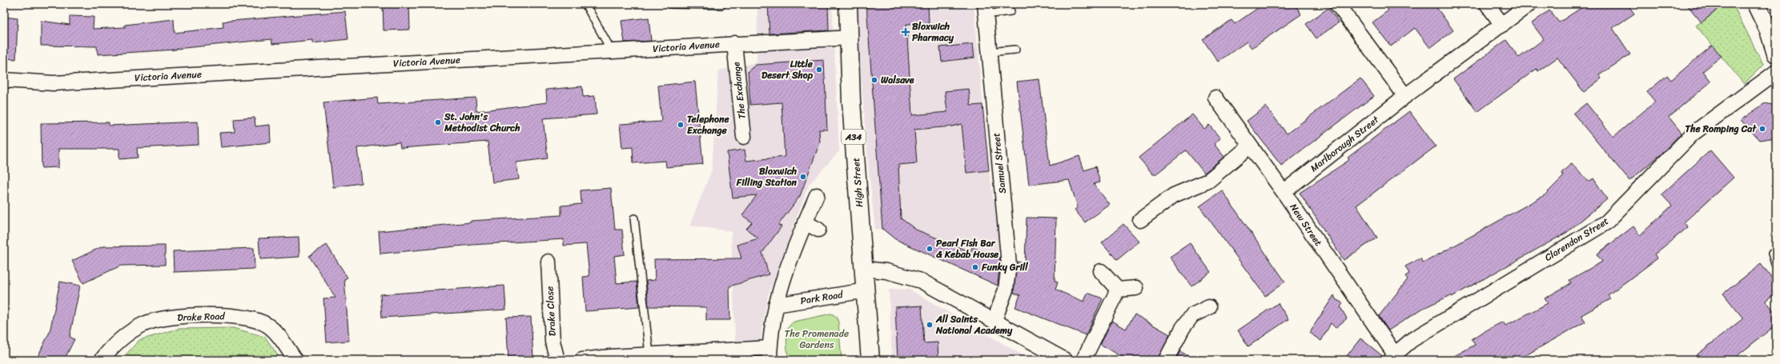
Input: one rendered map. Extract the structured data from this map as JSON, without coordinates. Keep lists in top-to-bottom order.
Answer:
{
  "streets": {
    "main road": ["A34", "High Street"],
    "street": [
      "Victoria Avenue",
      "The Exchange",
      "Marlborough Street",
      "Samuel Street",
      "New Street",
      "Clarendon Street",
      "Park Road",
      "Drake Close",
      "Drake Road"
    ]
  },
  "crossings": [
    ["Victoria Avenue", "The Exchange"],
    ["Victoria Avenue", "High Street"],
    ["Marlborough Street", "New Street"],
    ["High Street", "Park Road"],
    ["New Street", "Clarendon Street"]
  ],
  "parks": ["The Promenade Gardens"],
  "places": {
    "health": ["Bloxwich Pharmacy"],
    "other": [
      "Little Desert Shop",
      "Walsave",
      "St. John's Methodist Church",
      "Telephone Exchange",
      "The Romping Cat",
      "Bloxwich Filling Station",
      "Pearl Fish Bar & Kebab House",
      "Funky Grill",
      "All Saints National Academy"
    ]
  }
}
